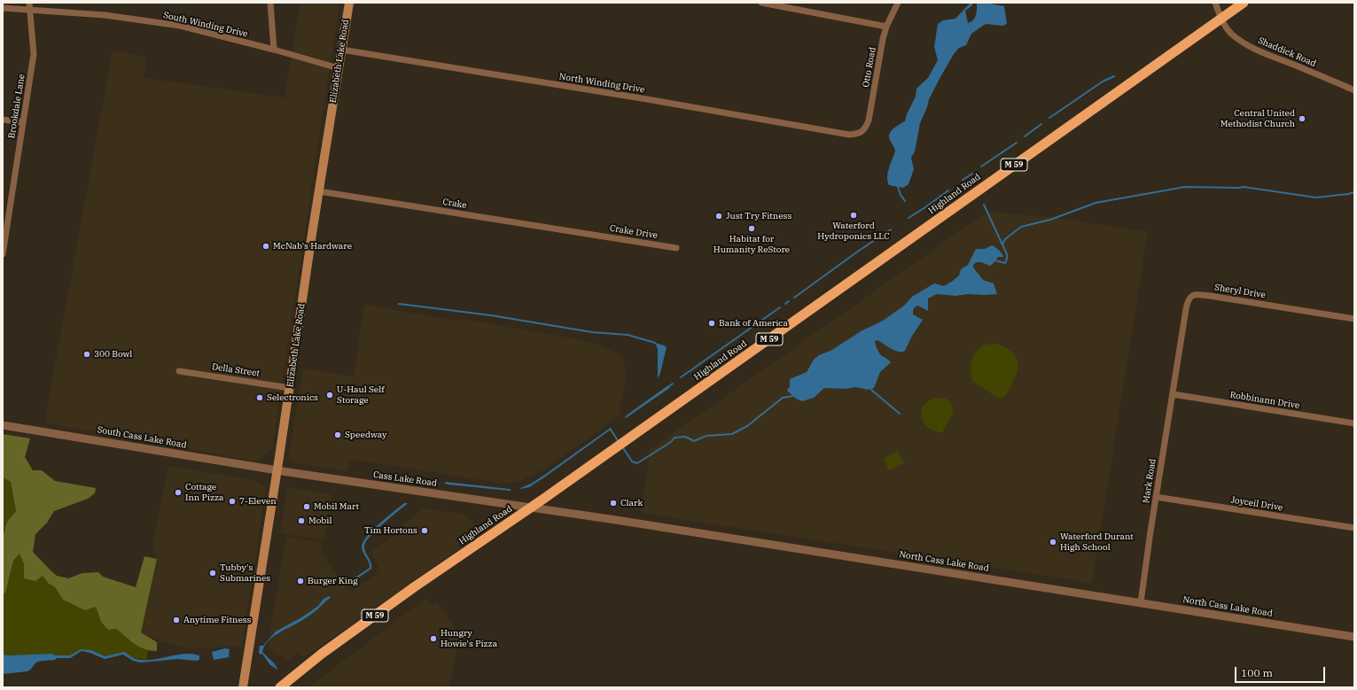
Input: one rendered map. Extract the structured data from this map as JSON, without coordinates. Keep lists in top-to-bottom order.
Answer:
{
  "streets": {
    "highway": ["M 59", "Highland Road"],
    "main road": ["Elizabeth Lake Road"],
    "street": [
      "South Winding Drive",
      "Shaddick Road",
      "Otto Road",
      "North Winding Drive",
      "Brookdale Lane",
      "Crake",
      "Crake Drive",
      "Sheryl Drive",
      "Della Street",
      "Robbinann Drive",
      "South Cass Lake Road",
      "Cass Lake Road",
      "Mark Road",
      "Joyceil Drive",
      "North Cass Lake Road"
    ]
  },
  "crossings": [
    ["South Winding Drive", "Elizabeth Lake Road"],
    ["South Winding Drive", "Brookdale Lane"],
    ["Shaddick Road", "Highland Road"],
    ["Elizabeth Lake Road", "North Winding Drive"],
    ["Elizabeth Lake Road", "Crake"],
    ["Elizabeth Lake Road", "Della Street"],
    ["Elizabeth Lake Road", "South Cass Lake Road"],
    ["Elizabeth Lake Road", "Cass Lake Road"],
    ["Otto Road", "North Winding Drive"],
    ["Highland Road", "Cass Lake Road"],
    ["Highland Road", "North Cass Lake Road"],
    ["Crake", "Crake Drive"],
    ["Sheryl Drive", "Mark Road"],
    ["Robbinann Drive", "Mark Road"],
    ["South Cass Lake Road", "Cass Lake Road"],
    ["Cass Lake Road", "North Cass Lake Road"],
    ["Mark Road", "Joyceil Drive"],
    ["Mark Road", "North Cass Lake Road"]
  ],
  "places": [
    "Central United Methodist Church",
    "Waterford Hydroponics LLC",
    "Just Try Fitness",
    "Habitat for Humanity ReStore",
    "McNab's Hardware",
    "Bank of America",
    "300 Bowl",
    "U-Haul Self Storage",
    "Selectronics",
    "Speedway",
    "Cottage Inn Pizza",
    "7-Eleven",
    "Clark",
    "Mobil Mart",
    "Mobil",
    "Tim Hortons",
    "Waterford Durant High School",
    "Tubby's Submarines",
    "Burger King",
    "Anytime Fitness",
    "Hungry Howie's Pizza"
  ],
  "scale_bar": "100 m"
}
